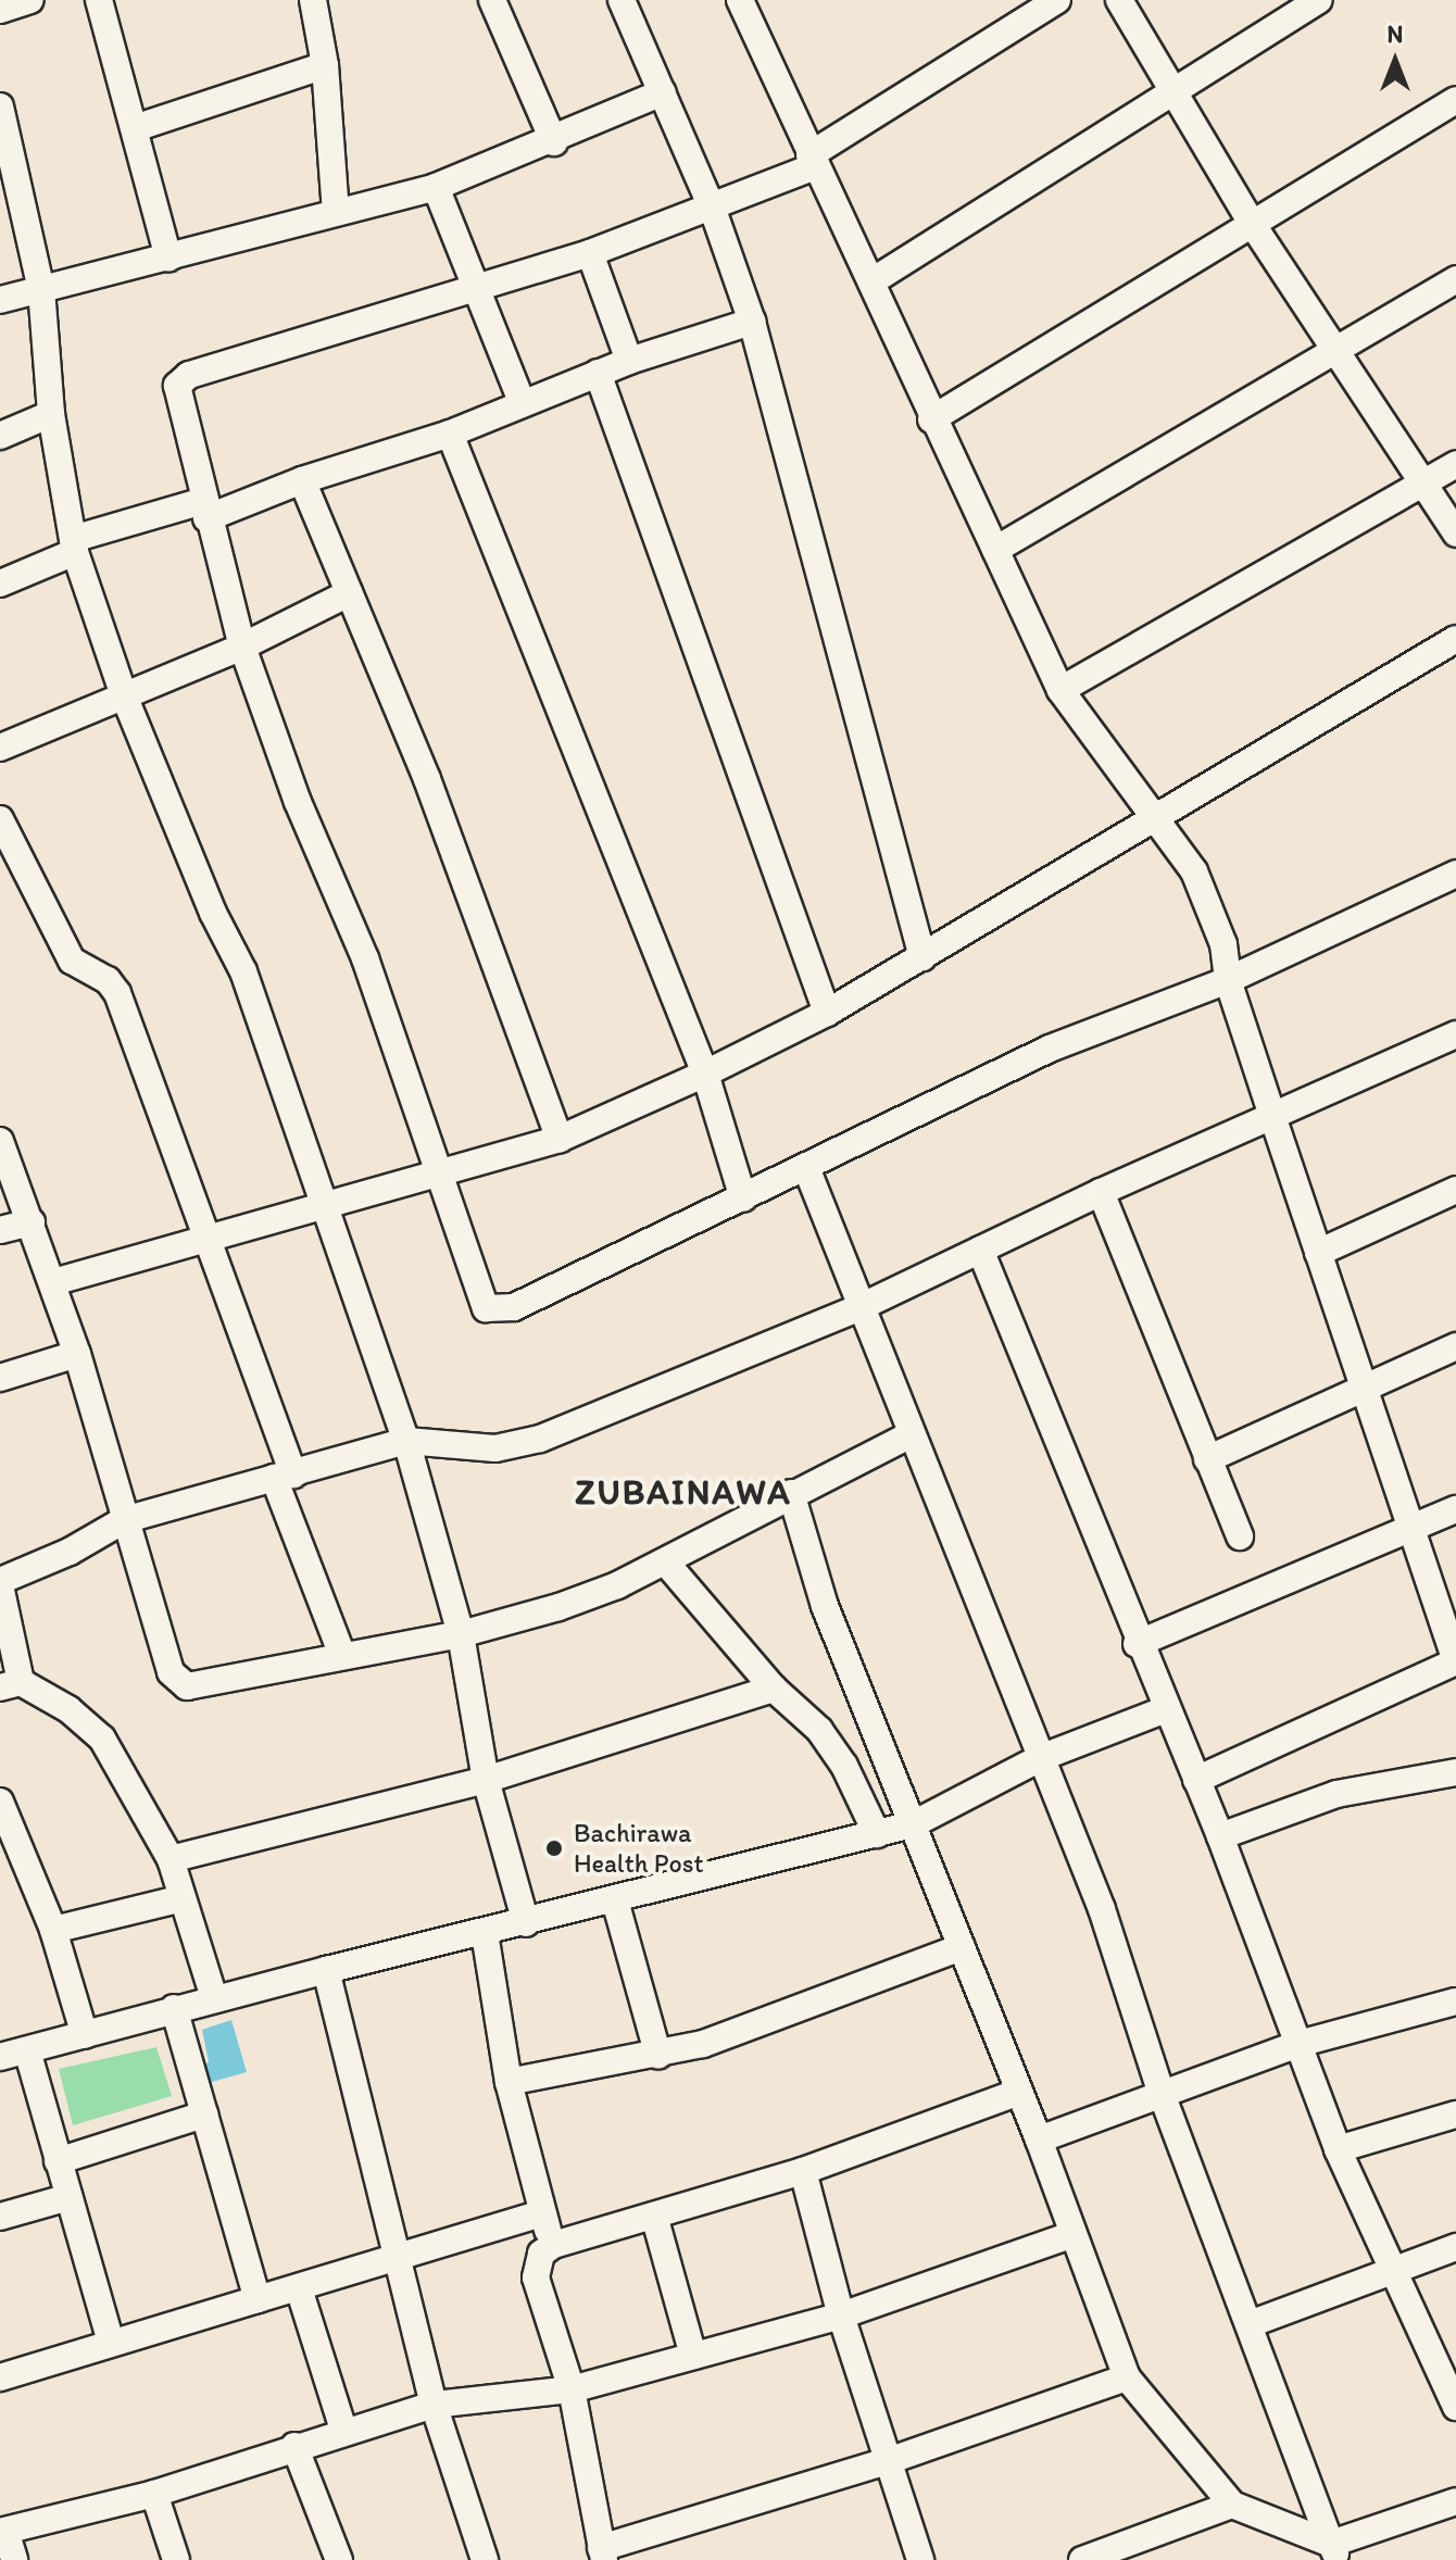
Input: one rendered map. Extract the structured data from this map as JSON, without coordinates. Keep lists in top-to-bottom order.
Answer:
{
  "districts": ["ZUBAINAWA"],
  "places": ["Bachirawa Health Post"],
  "north": "top"
}
